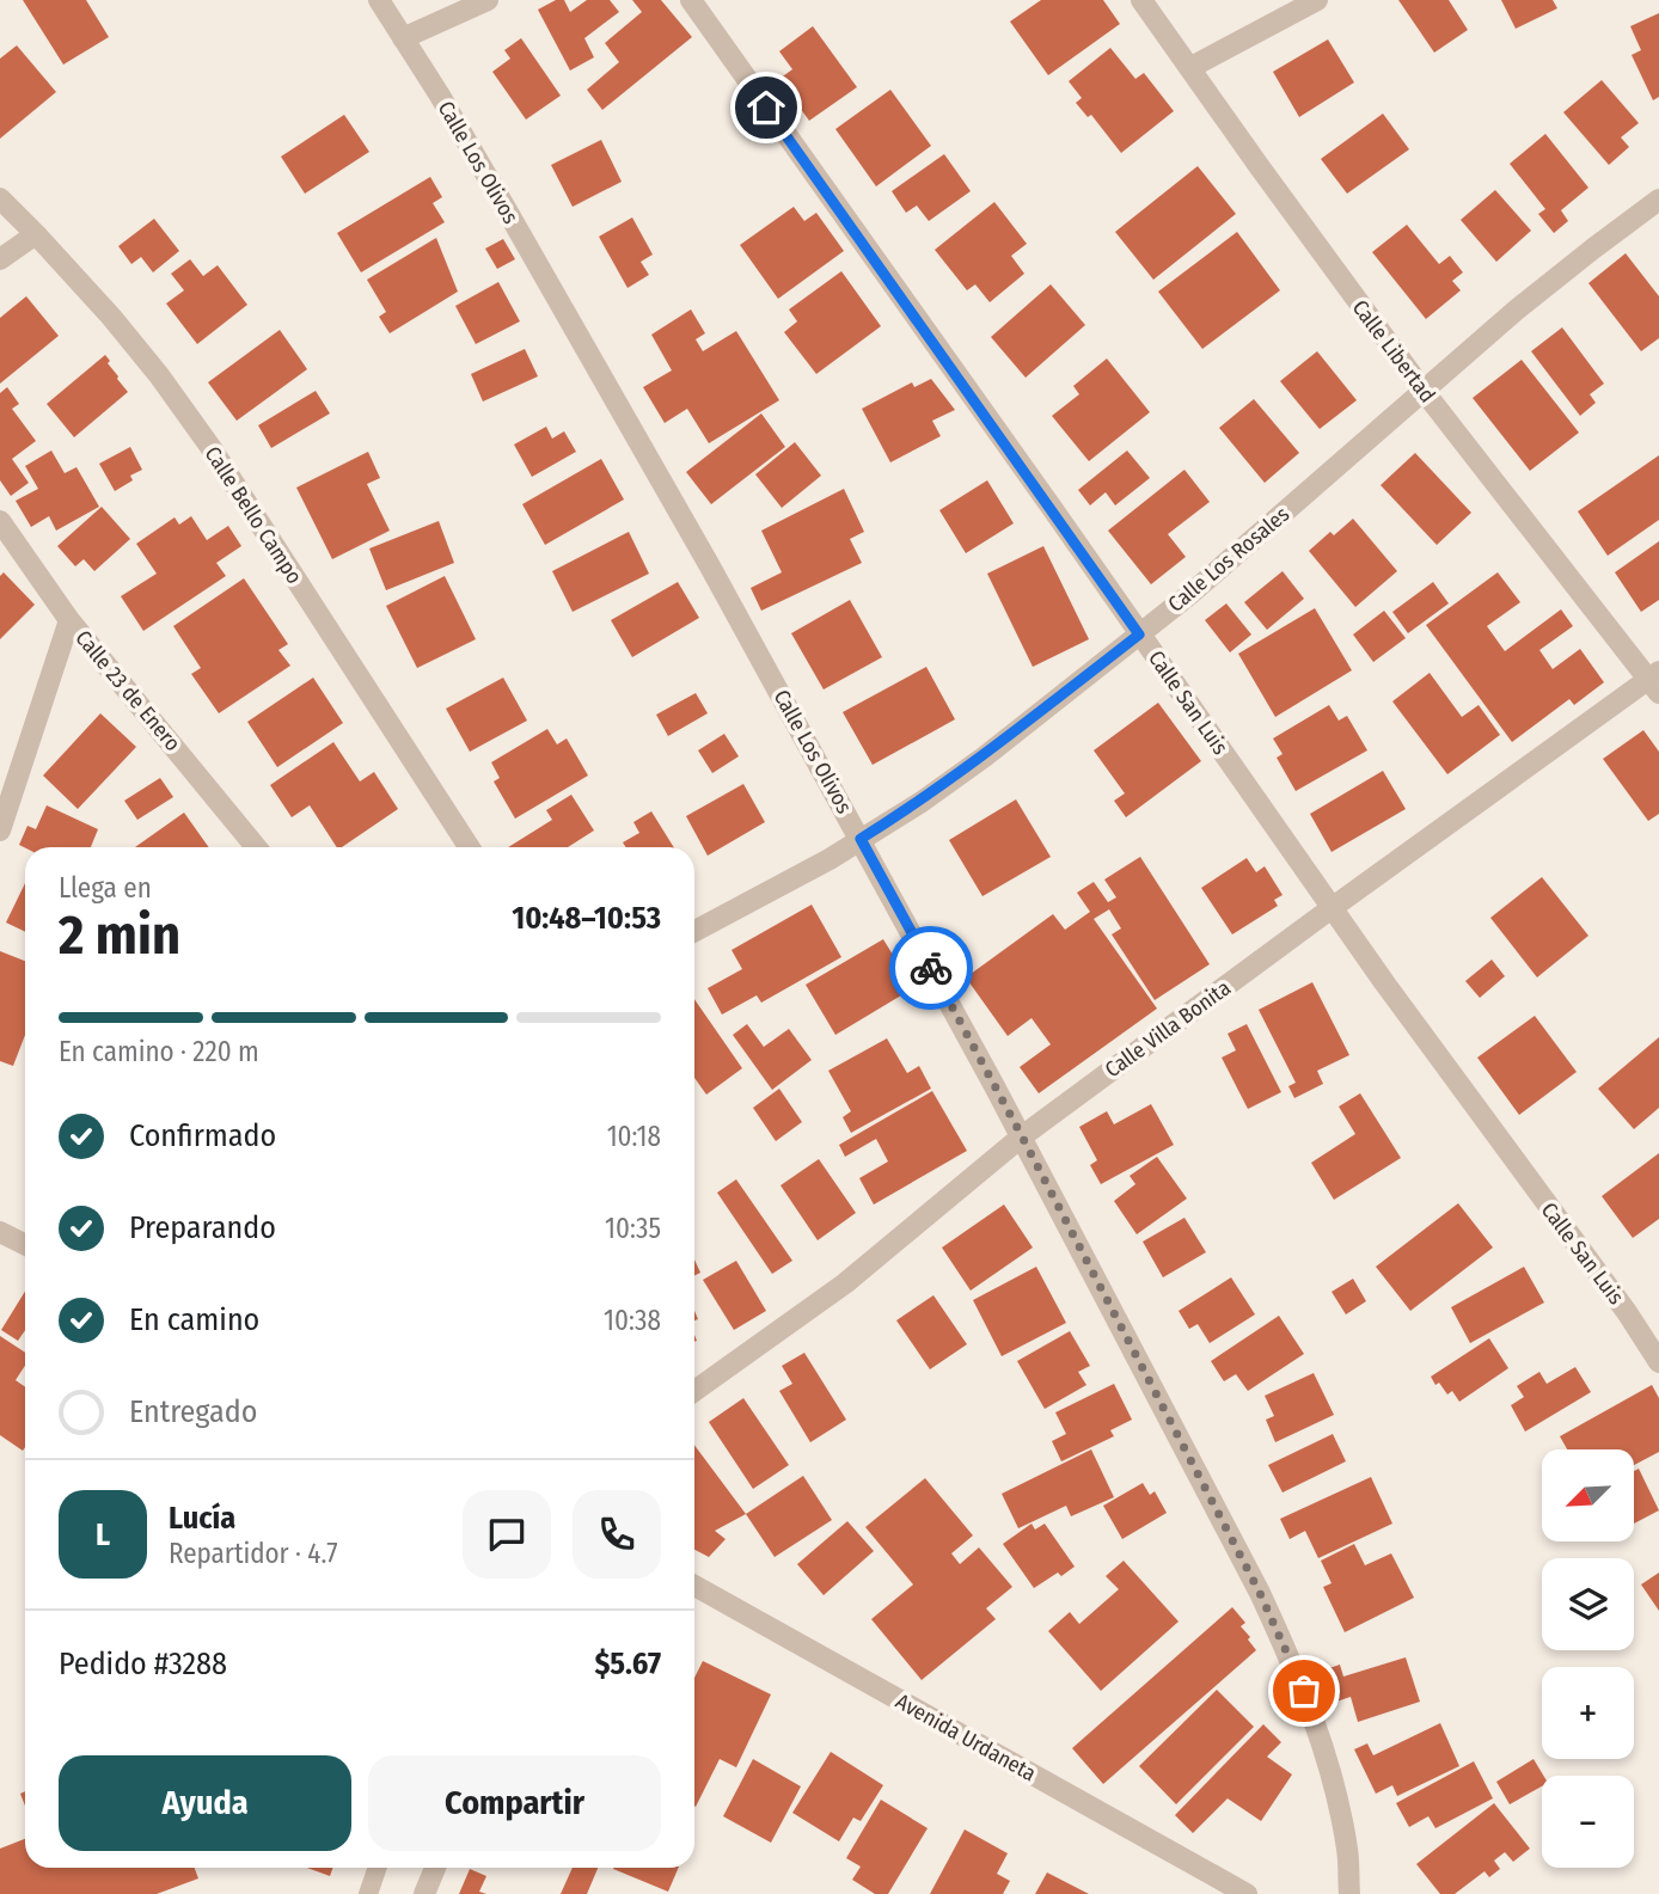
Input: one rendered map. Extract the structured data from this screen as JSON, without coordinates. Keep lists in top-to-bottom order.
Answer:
{
  "streets": {
    "street": [
      "Calle Los Olivos",
      "Calle Libertad",
      "Calle Bello Campo",
      "Calle Los Rosales",
      "Calle 23 de Enero",
      "Calle San Luis",
      "Calle Villa Bonita",
      "Avenida Urdaneta"
    ]
  },
  "crossings": [
    ["Calle Los Olivos", "Calle Los Rosales"],
    ["Calle Los Olivos", "Calle Villa Bonita"],
    ["Calle Libertad", "Calle Los Rosales"],
    ["Calle Libertad", "Calle Villa Bonita"],
    ["Calle Los Rosales", "Calle San Luis"],
    ["Calle San Luis", "Calle Villa Bonita"]
  ],
  "north": "bottom left",
  "page": {
    "heading": ["2 min", "Llega en", "10:48–10:53"],
    "panel": [
      "Lucía",
      "Repartidor · 4.7",
      "Pedido #3288",
      "$5.67"
    ],
    "bar": "En camino · 220 m",
    "list": [
      ["Confirmado", "10:18"],
      ["Preparando", "10:35"],
      ["En camino", "10:38"],
      "Entregado"
    ],
    "map_buttons": ["+", "−"],
    "round": "L",
    "buttons": ["Ayuda", "Compartir"]
  }
}
